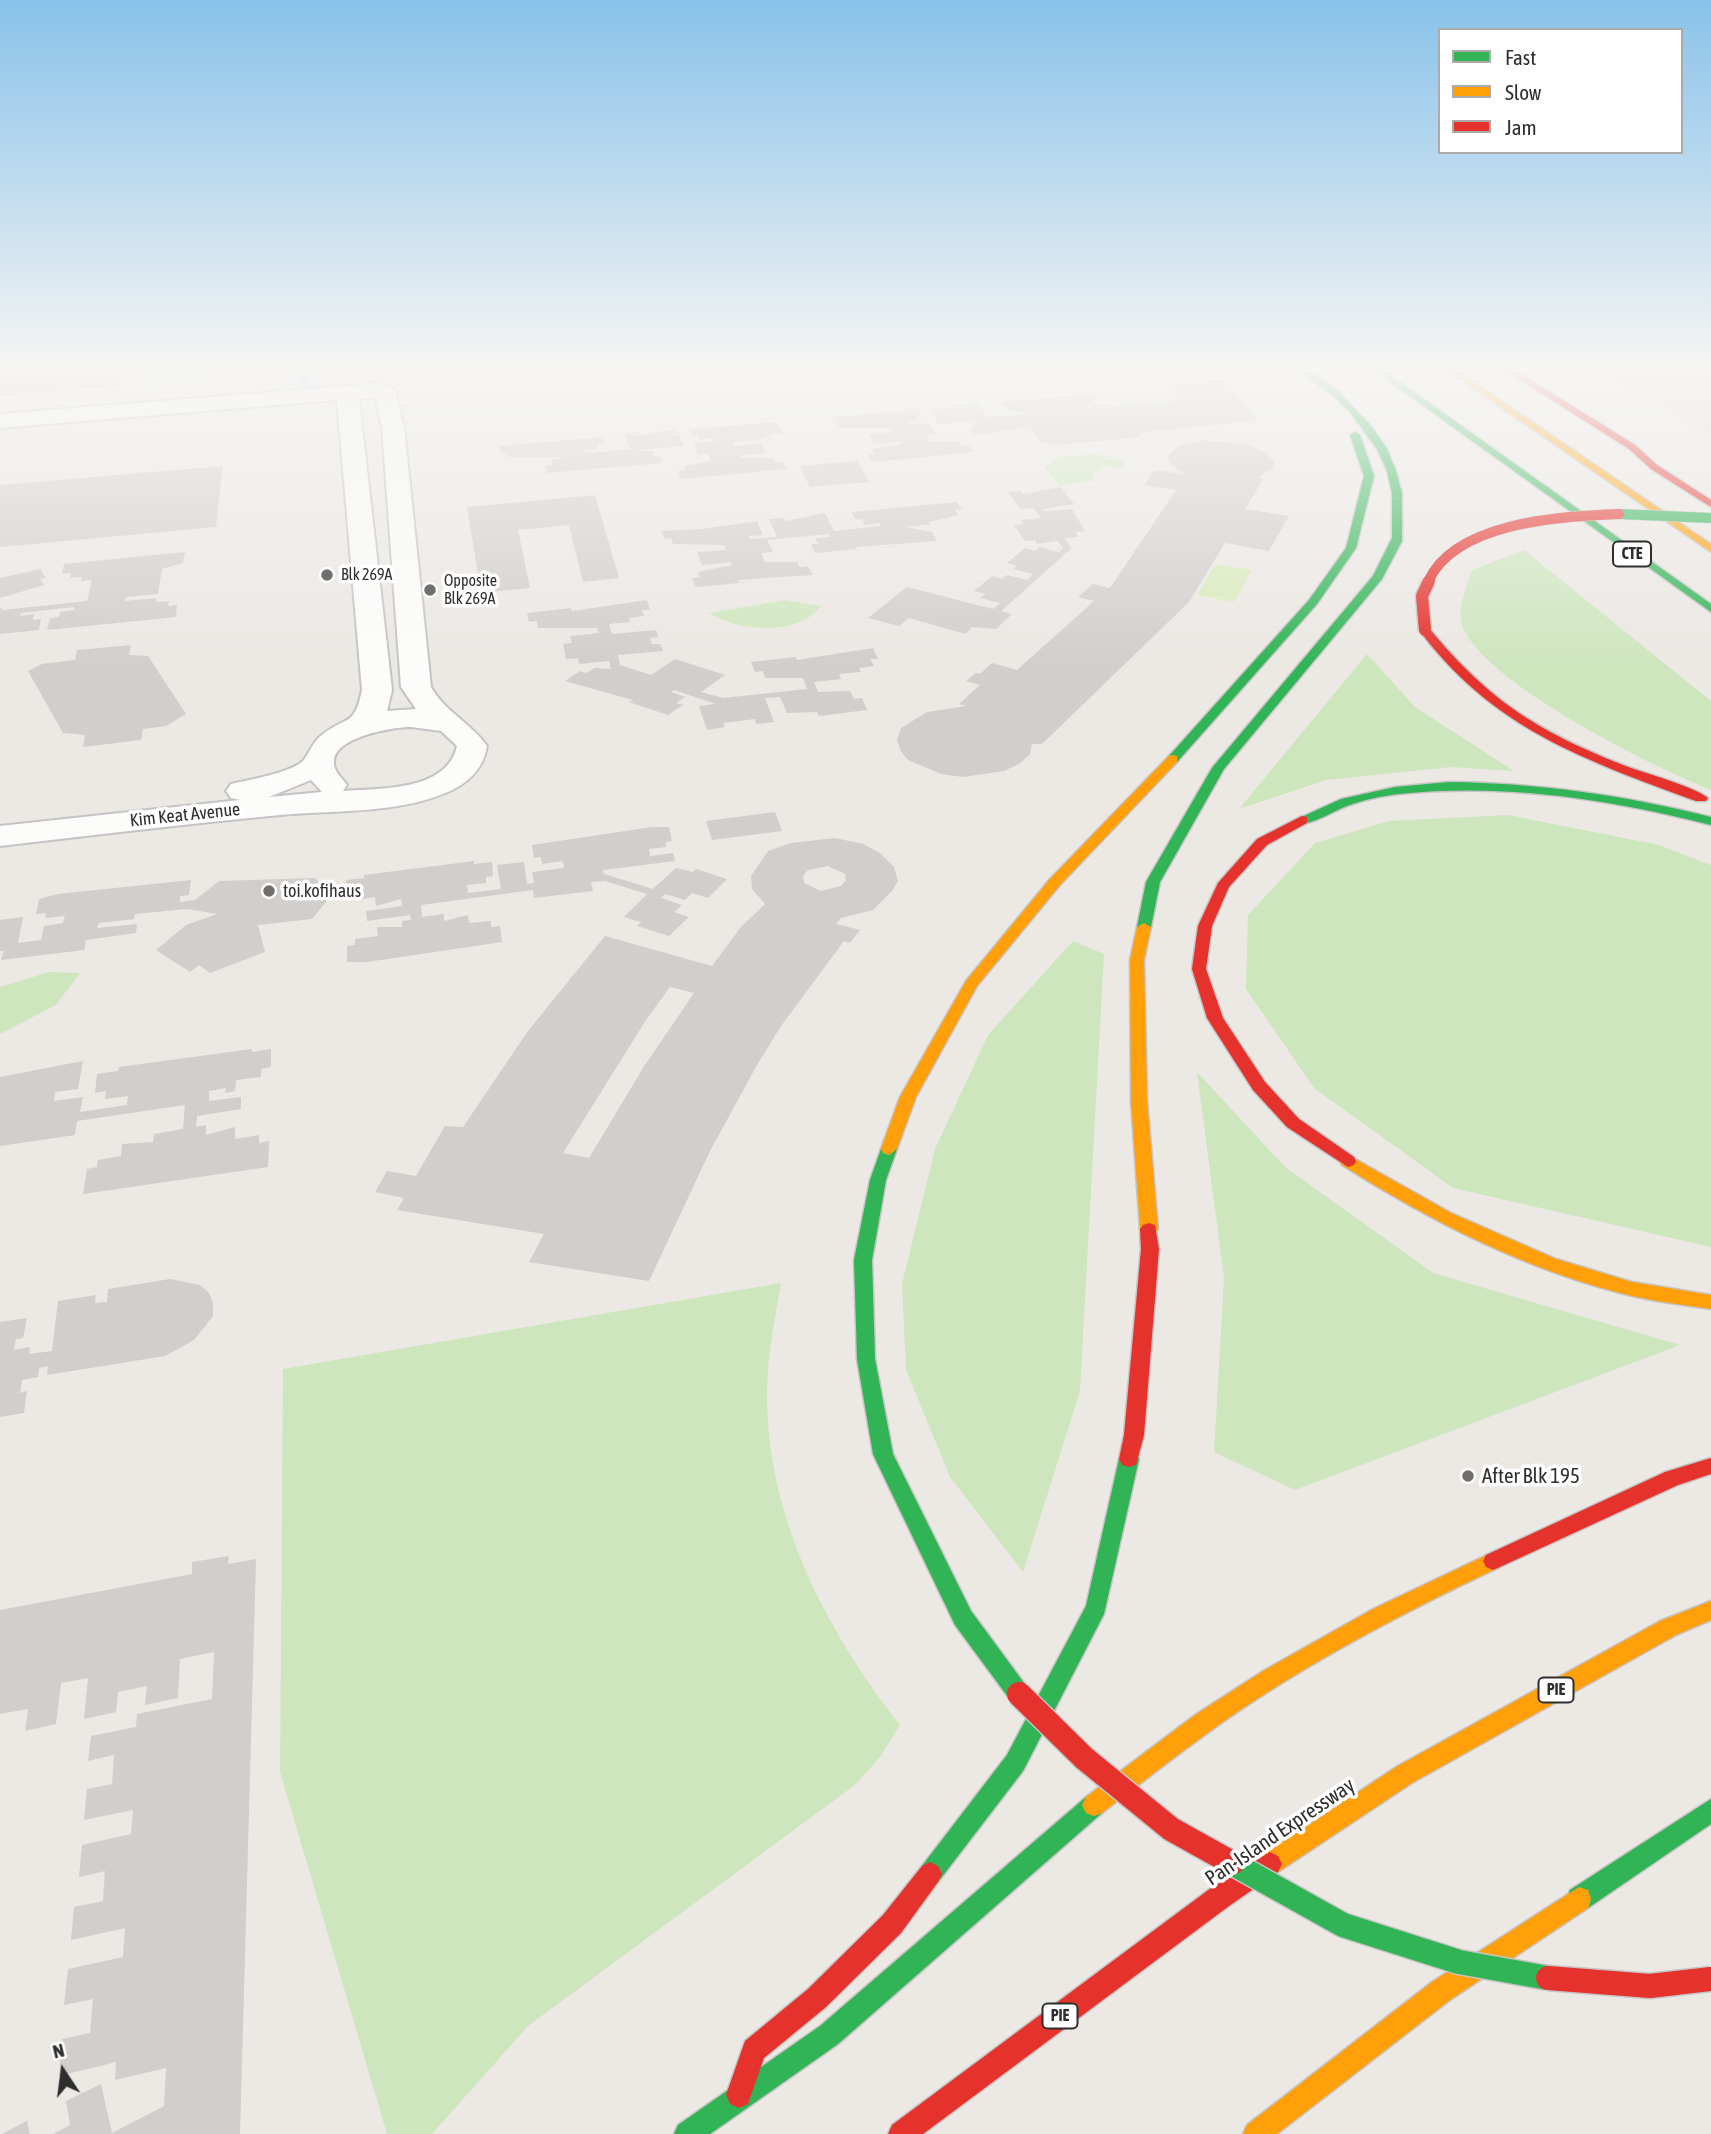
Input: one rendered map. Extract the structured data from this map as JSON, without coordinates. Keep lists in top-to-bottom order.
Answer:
{
  "streets": {
    "highway": ["CTE", "PIE", "Pan-Island Expressway"],
    "street": ["Kim Keat Avenue"]
  },
  "places": [
    "Blk 269A",
    "Opposite Blk 269A",
    "toi.kofihaus",
    "After Blk 195"
  ],
  "legend": ["Fast", "Slow", "Jam"],
  "north": "top"
}
